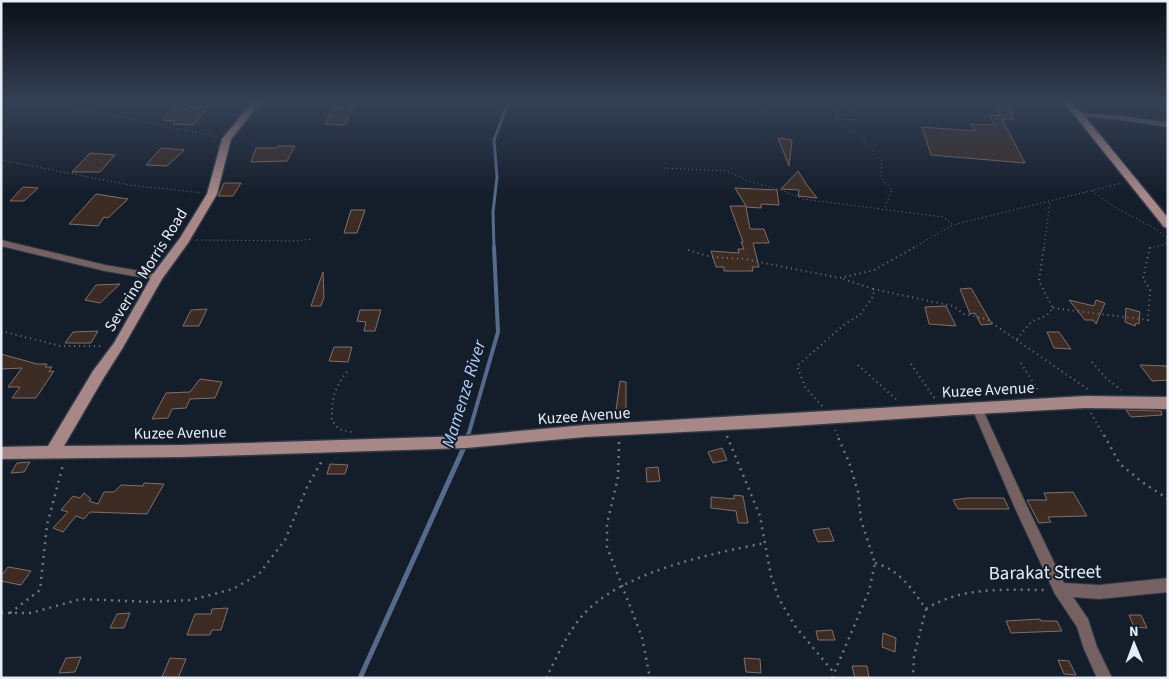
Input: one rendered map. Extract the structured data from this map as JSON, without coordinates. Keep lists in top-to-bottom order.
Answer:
{
  "streets": {
    "street": ["Severino Morris Road", "Kuzee Avenue", "Barakat Street"]
  },
  "crossings": [
    ["Severino Morris Road", "Kuzee Avenue"]
  ],
  "water": ["Mamenze River"],
  "north": "top"
}
